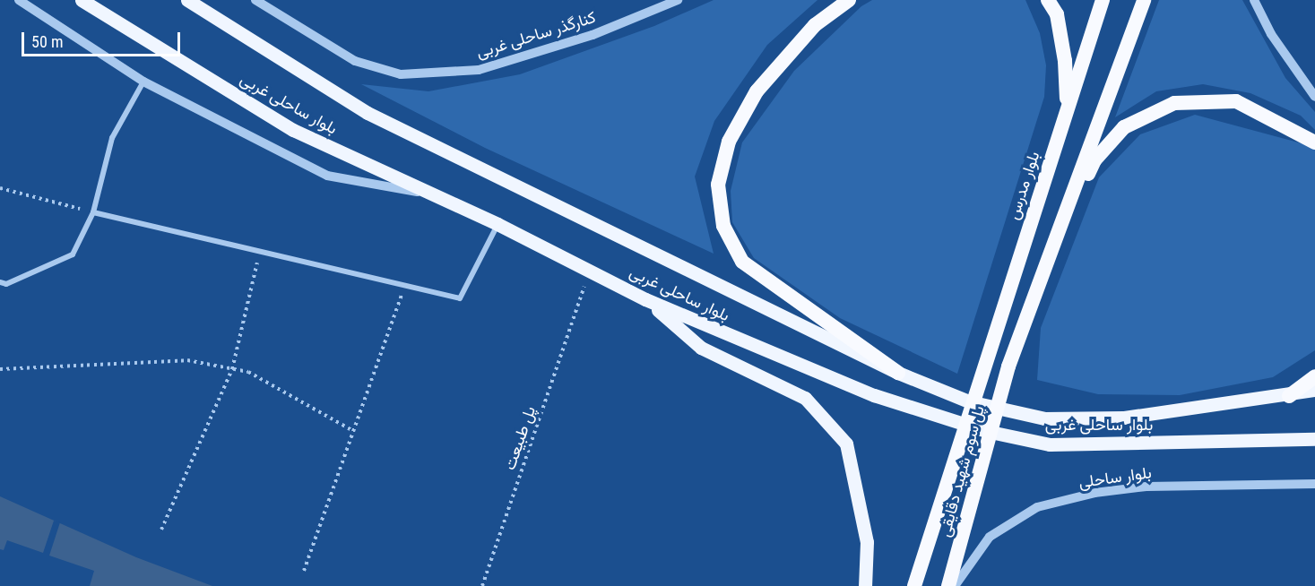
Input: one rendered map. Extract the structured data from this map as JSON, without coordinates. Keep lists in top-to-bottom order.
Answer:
{
  "streets": {
    "highway": ["بلوار مدرس", "پل سوم شهید دقایقی"],
    "main road": ["بلوار ساحلی غربی"],
    "street": ["کنارگذر ساحلی غربی", "بلوار ساحلی"],
    "path": ["پل طبیعت"]
  },
  "scale_bar": "50 m"
}
